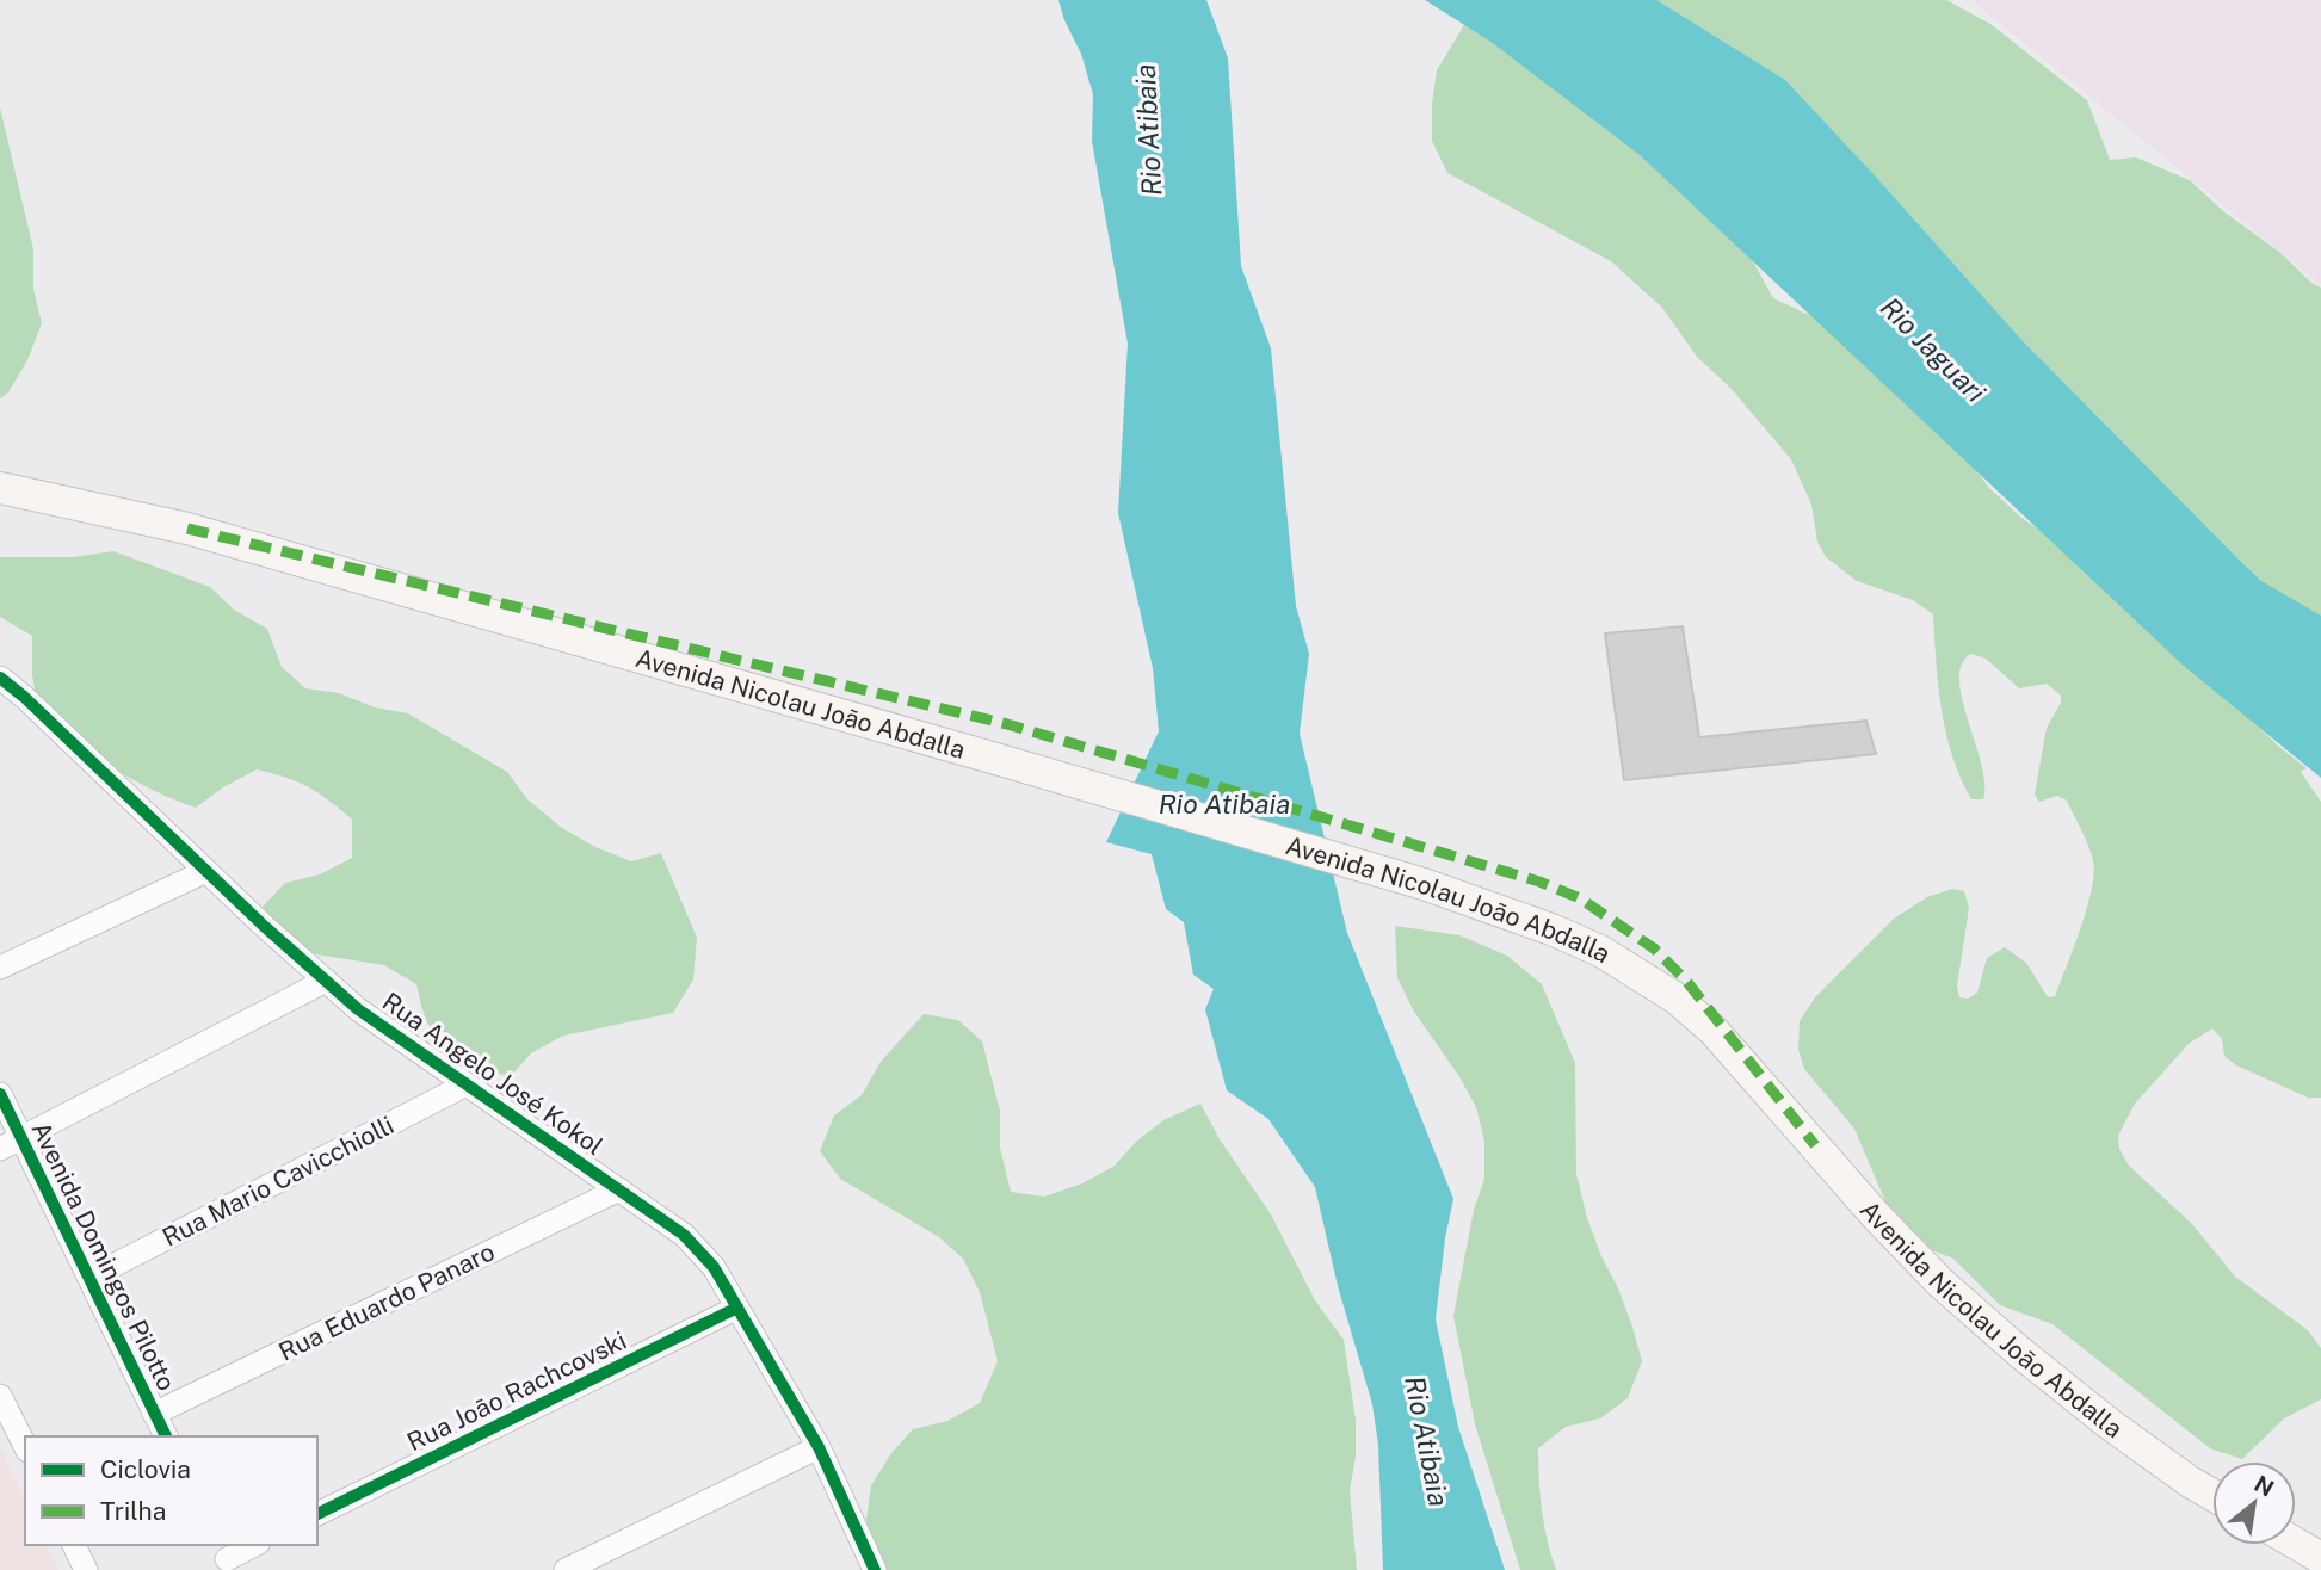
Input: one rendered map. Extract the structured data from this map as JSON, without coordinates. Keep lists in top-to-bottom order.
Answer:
{
  "streets": {
    "main road": ["Avenida Nicolau João Abdalla"],
    "street": [
      "Rua Angelo José Kokol",
      "Rua Mario Cavicchiolli",
      "Avenida Domingos Pilotto",
      "Rua Eduardo Panaro",
      "Rua João Rachcovski"
    ]
  },
  "crossings": [
    ["Rua Angelo José Kokol", "Rua Mario Cavicchiolli"],
    ["Rua Angelo José Kokol", "Rua Eduardo Panaro"],
    ["Rua Angelo José Kokol", "Rua João Rachcovski"],
    ["Rua Mario Cavicchiolli", "Avenida Domingos Pilotto"],
    ["Avenida Domingos Pilotto", "Rua Eduardo Panaro"]
  ],
  "water": ["Rio Atibaia", "Rio Jaguari"],
  "legend": ["Ciclovia", "Trilha"],
  "north": "top right"
}
